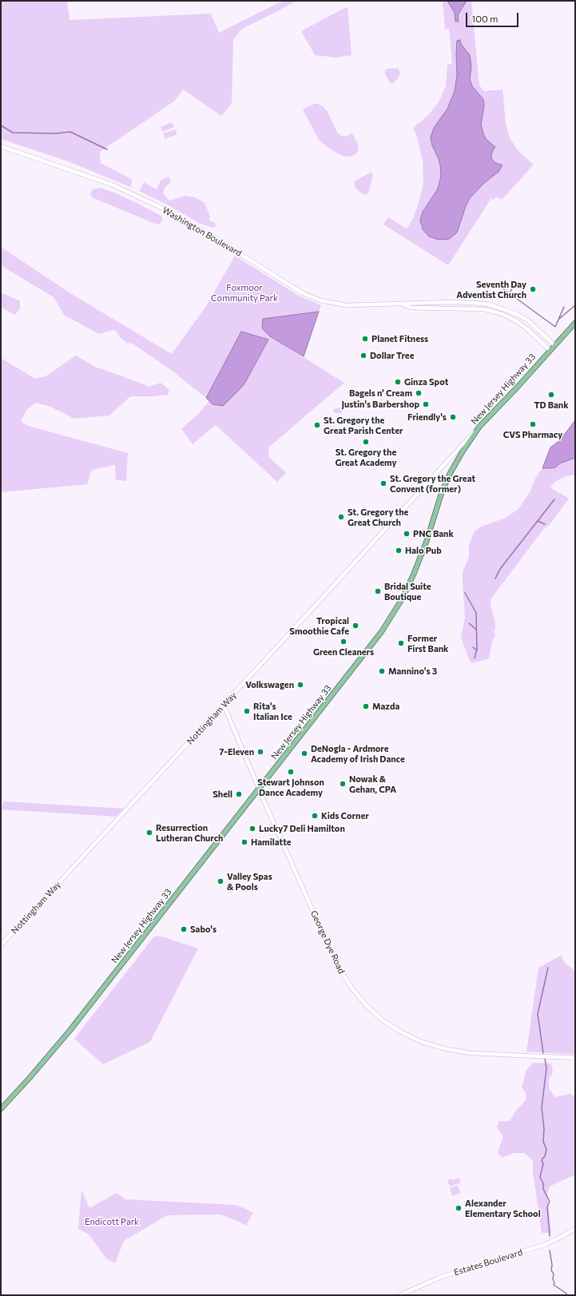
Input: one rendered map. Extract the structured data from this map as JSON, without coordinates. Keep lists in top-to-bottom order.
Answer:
{
  "streets": {
    "main road": ["New Jersey Highway 33"],
    "street": [
      "Washington Boulevard",
      "Nottingham Way",
      "George Dye Road",
      "Estates Boulevard"
    ]
  },
  "crossings": [
    ["Washington Boulevard", "New Jersey Highway 33"],
    ["New Jersey Highway 33", "Nottingham Way"],
    ["New Jersey Highway 33", "George Dye Road"],
    ["Nottingham Way", "George Dye Road"]
  ],
  "parks": ["Foxmoor Community Park", "Endicott Park"],
  "places": [
    "Seventh Day Adventist Church",
    "Planet Fitness",
    "Dollar Tree",
    "Ginza Spot",
    "Bagels n' Cream",
    "TD Bank",
    "Justin's Barbershop",
    "Friendly's",
    "CVS Pharmacy",
    "St. Gregory the Great Parish Center",
    "St. Gregory the Great Academy",
    "St. Gregory the Great Convent (former)",
    "St. Gregory the Great Church",
    "PNC Bank",
    "Halo Pub",
    "Bridal Suite Boutique",
    "Tropical Smoothie Cafe",
    "Green Cleaners",
    "Former First Bank",
    "Mannino's 3",
    "Volkswagen",
    "Mazda",
    "Rita's Italian Ice",
    "7-Eleven",
    "DeNogla - Ardmore Academy of Irish Dance",
    "Stewart Johnson Dance Academy",
    "Nowak & Gehan, CPA",
    "Shell",
    "Kids Corner",
    "Lucky7 Deli Hamilton",
    "Resurrection Lutheran Church",
    "Hamilatte",
    "Valley Spas & Pools",
    "Sabo's",
    "Alexander Elementary School"
  ],
  "scale_bar": "100 m"
}
